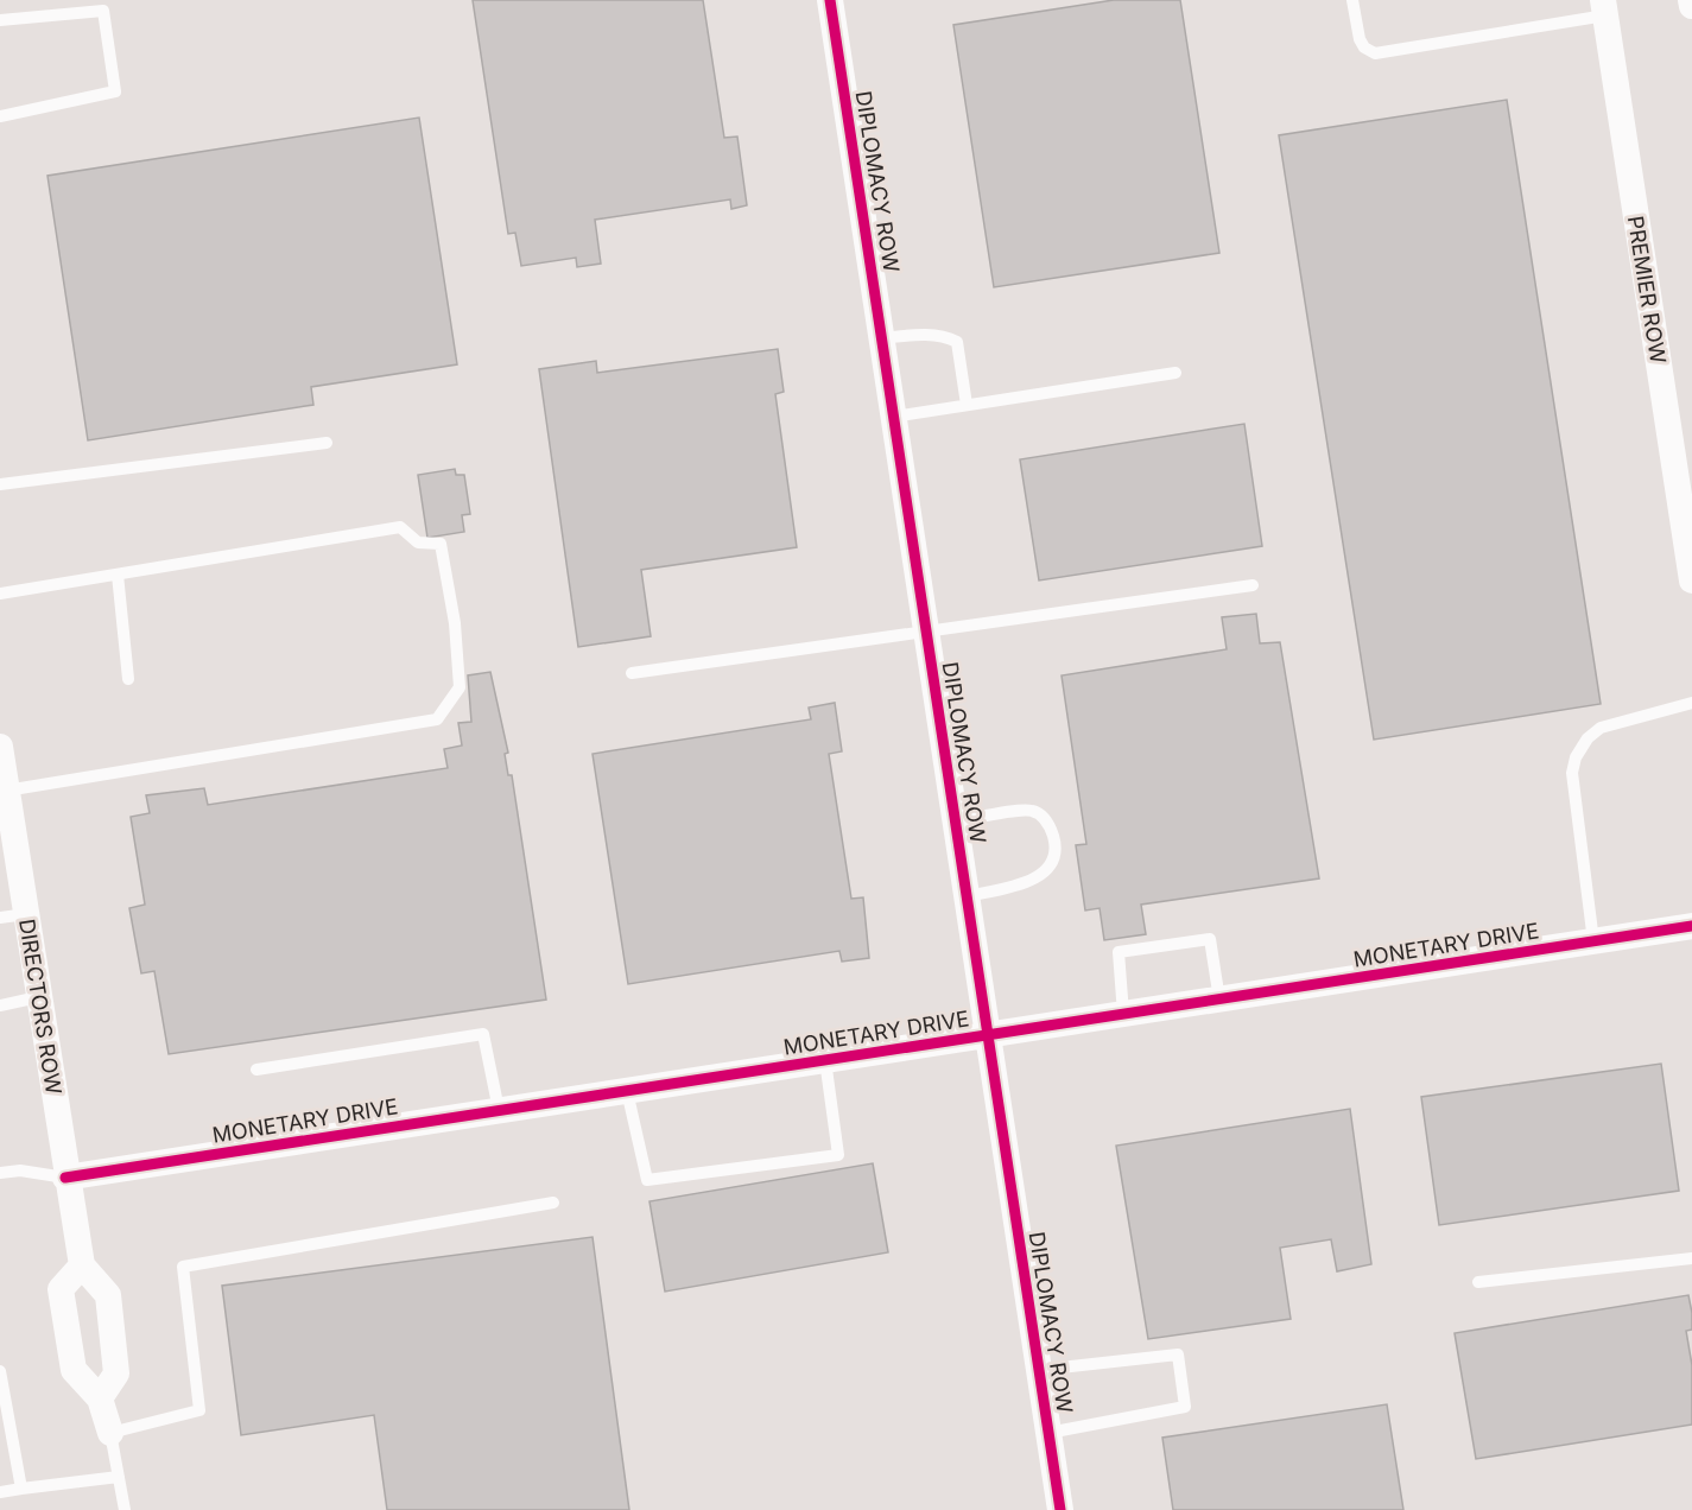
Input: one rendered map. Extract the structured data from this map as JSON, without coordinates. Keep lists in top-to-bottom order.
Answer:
{
  "streets": {
    "street": [
      "DIPLOMACY ROW",
      "PREMIER ROW",
      "MONETARY DRIVE",
      "DIRECTORS ROW"
    ]
  },
  "crossings": [
    ["DIPLOMACY ROW", "MONETARY DRIVE"],
    ["MONETARY DRIVE", "DIRECTORS ROW"]
  ]
}
